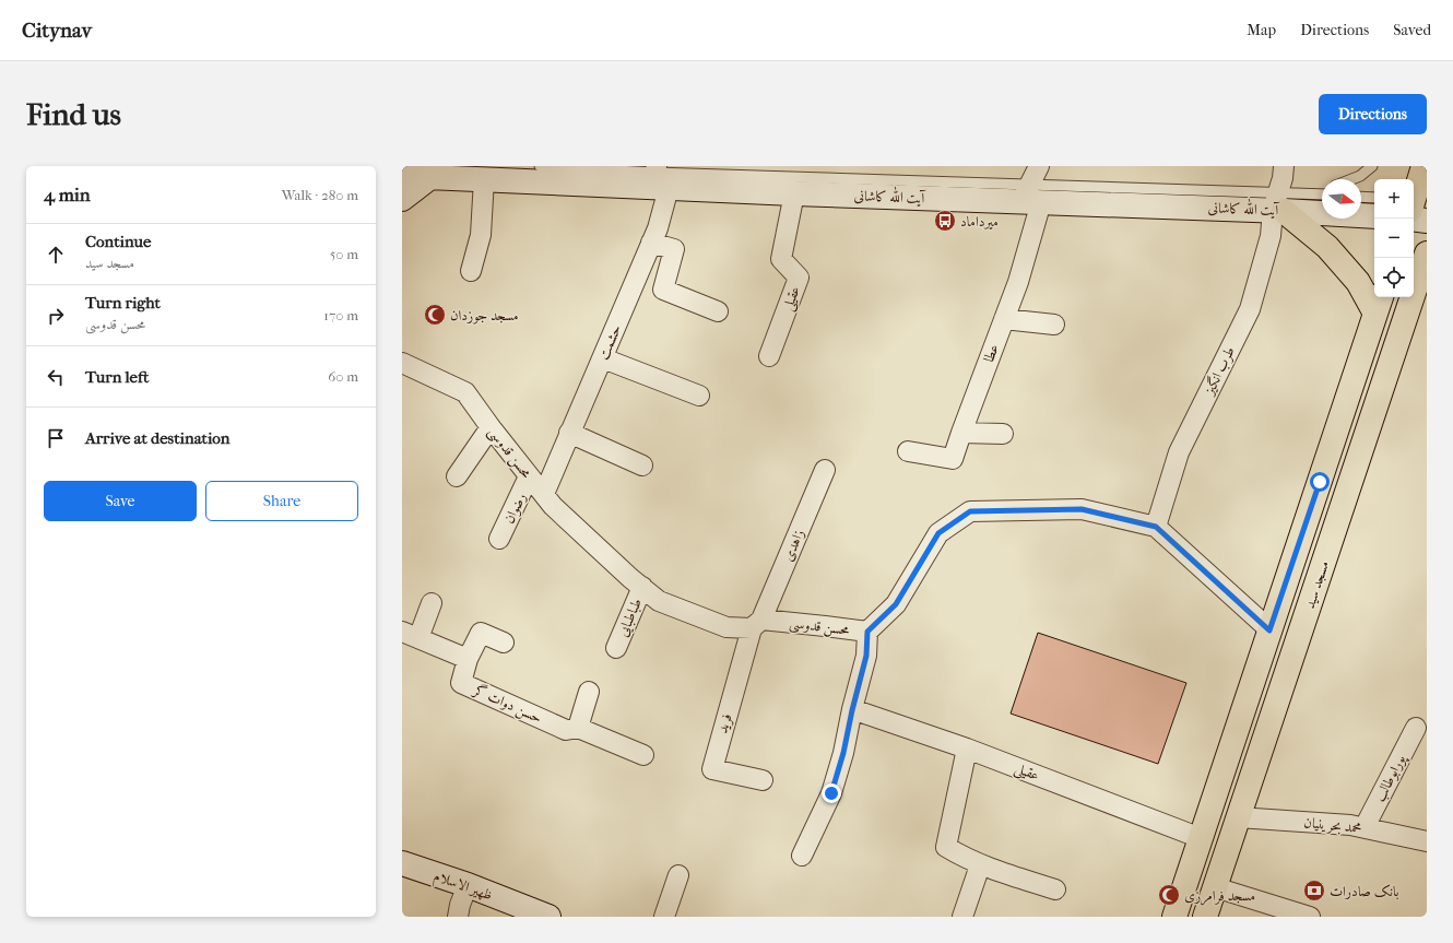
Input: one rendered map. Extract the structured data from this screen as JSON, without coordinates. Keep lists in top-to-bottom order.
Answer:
{
  "streets": {
    "main road": ["آیت الله کاشانی", "مسجد سید", "ظهیر الاسلام"],
    "street": [
      "عقیلی",
      "حشمت",
      "عطا",
      "طرب انگیز",
      "محسن قدوسی",
      "رضوان",
      "زاهدی",
      "طباطبایی",
      "حسن دوات گر",
      "فرید",
      "پورابوطالب",
      "محمد بحرینیان"
    ]
  },
  "crossings": [
    ["آیت الله کاشانی", "عقیلی"],
    ["آیت الله کاشانی", "حشمت"],
    ["آیت الله کاشانی", "عطا"],
    ["آیت الله کاشانی", "طرب انگیز"],
    ["عقیلی", "مسجد سید"],
    ["حشمت", "محسن قدوسی"],
    ["طرب انگیز", "محسن قدوسی"],
    ["محسن قدوسی", "رضوان"],
    ["محسن قدوسی", "زاهدی"],
    ["محسن قدوسی", "مسجد سید"],
    ["محسن قدوسی", "طباطبایی"],
    ["محسن قدوسی", "فرید"],
    ["زاهدی", "فرید"],
    ["مسجد سید", "محمد بحرینیان"],
    ["پورابوطالب", "محمد بحرینیان"]
  ],
  "places": {
    "bus stop": ["میرداماد"],
    "mosque": ["مسجد جوزدان", "مسجد فرامرزی"],
    "bank": ["بانک صادرات"]
  },
  "north": "right",
  "page": {
    "header": "Citynav",
    "nav": ["Map", "Directions", "Saved"],
    "buttons": [
      "Directions",
      ["Save", "Share"]
    ],
    "title": "Find us",
    "heading": ["4 min", "Walk · 280 m"],
    "map_buttons": ["+", "−"],
    "list": [
      ["Continue", "مسجد سید", "50 m"],
      ["Turn right", "محسن قدوسی", "170 m"],
      ["Turn left", "60 m"],
      "Arrive at destination"
    ]
  }
}
